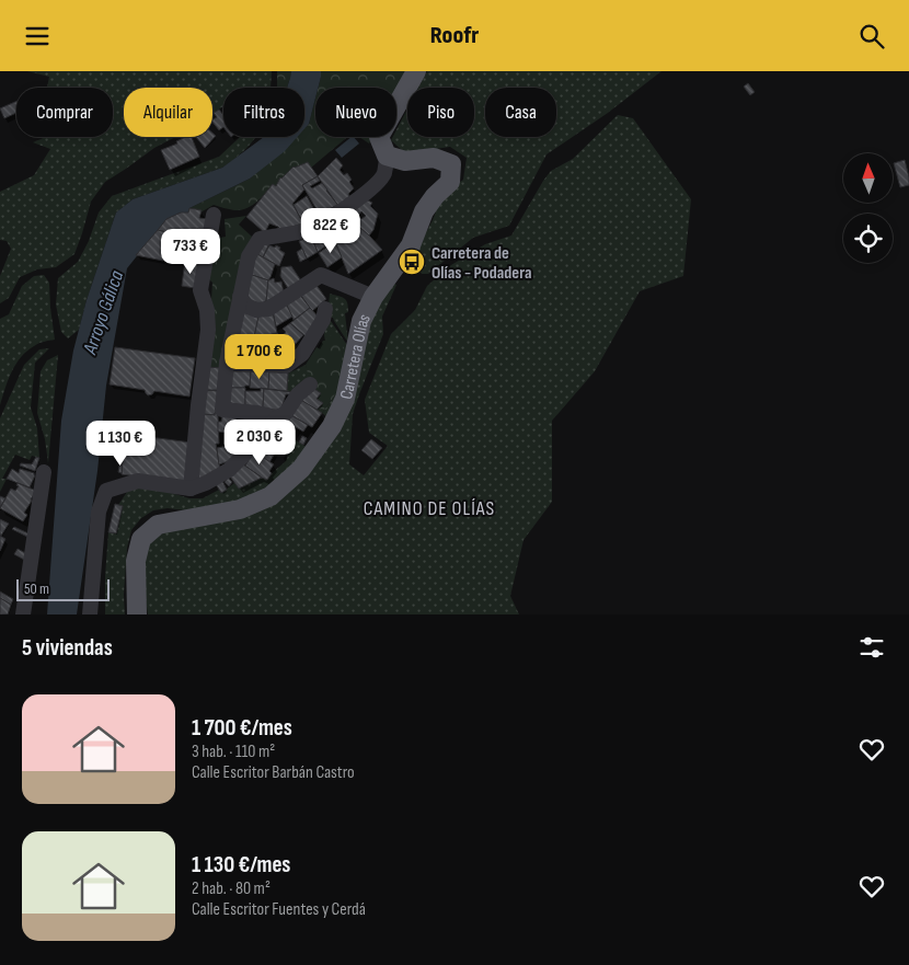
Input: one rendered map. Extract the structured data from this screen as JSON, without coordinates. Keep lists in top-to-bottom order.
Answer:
{
  "streets": {
    "main road": ["Carretera Olías"]
  },
  "districts": ["CAMINO DE OLÍAS"],
  "water": ["Arroyo Gálica"],
  "places": {
    "bus stop": ["Carretera de Olías - Podadera"]
  },
  "scale_bar": "50 m",
  "north": "top",
  "page": {
    "header": "Roofr",
    "chip": [
      "Comprar",
      "Alquilar",
      "Filtros",
      "Nuevo",
      "Piso",
      "Casa"
    ],
    "price": [
      "822 €",
      "733 €",
      "1 700 €",
      "2 030 €",
      "1 130 €"
    ],
    "scale": "50 m",
    "heading": "5 viviendas",
    "list": [
      {
        "name": "1 700 €/mes",
        "note": "3 hab. · 110 m² · Calle Escritor Barbán Castro"
      },
      {
        "name": "1 130 €/mes",
        "note": "2 hab. · 80 m² · Calle Escritor Fuentes y Cerdá"
      }
    ]
  }
}
